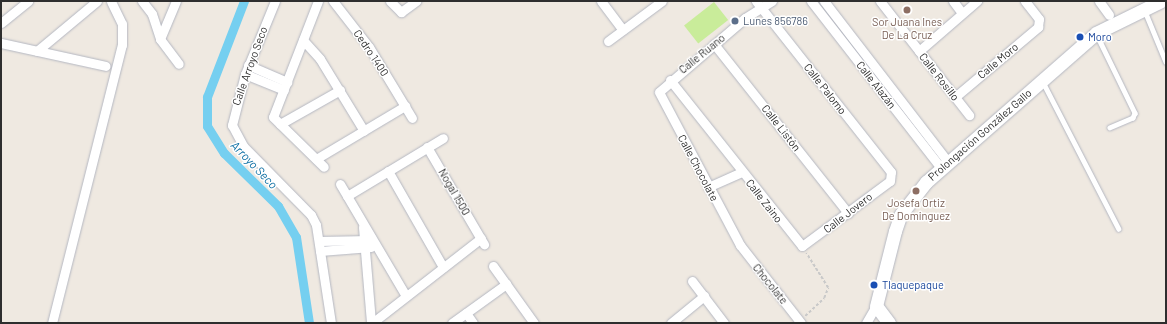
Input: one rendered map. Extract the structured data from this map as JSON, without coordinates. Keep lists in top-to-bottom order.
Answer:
{
  "streets": {
    "street": [
      "Cedro 1400",
      "Calle Ruano",
      "Calle Moro",
      "Calle Arroyo Seco",
      "Calle Rosillo",
      "Calle Alazán",
      "Calle Palomo",
      "Calle Listón",
      "Prolongación González Gallo",
      "Calle Chocolate",
      "Nogal 1500",
      "Calle Zaino",
      "Calle Jovero",
      "Chocolate"
    ]
  },
  "crossings": [
    ["Calle Ruano", "Calle Palomo"],
    ["Calle Ruano", "Calle Listón"],
    ["Calle Ruano", "Calle Chocolate"],
    ["Calle Ruano", "Calle Zaino"],
    ["Calle Moro", "Calle Rosillo"],
    ["Calle Alazán", "Prolongación González Gallo"],
    ["Calle Palomo", "Calle Jovero"],
    ["Calle Listón", "Calle Jovero"],
    ["Calle Chocolate", "Chocolate"],
    ["Calle Zaino", "Calle Jovero"]
  ],
  "water": ["Arroyo Seco"],
  "places": [
    "Sor Juana Ines De La Cruz",
    "Lunes 856786",
    "Moro",
    "Josefa Ortiz De Dominguez",
    "Tlaquepaque"
  ]
}
